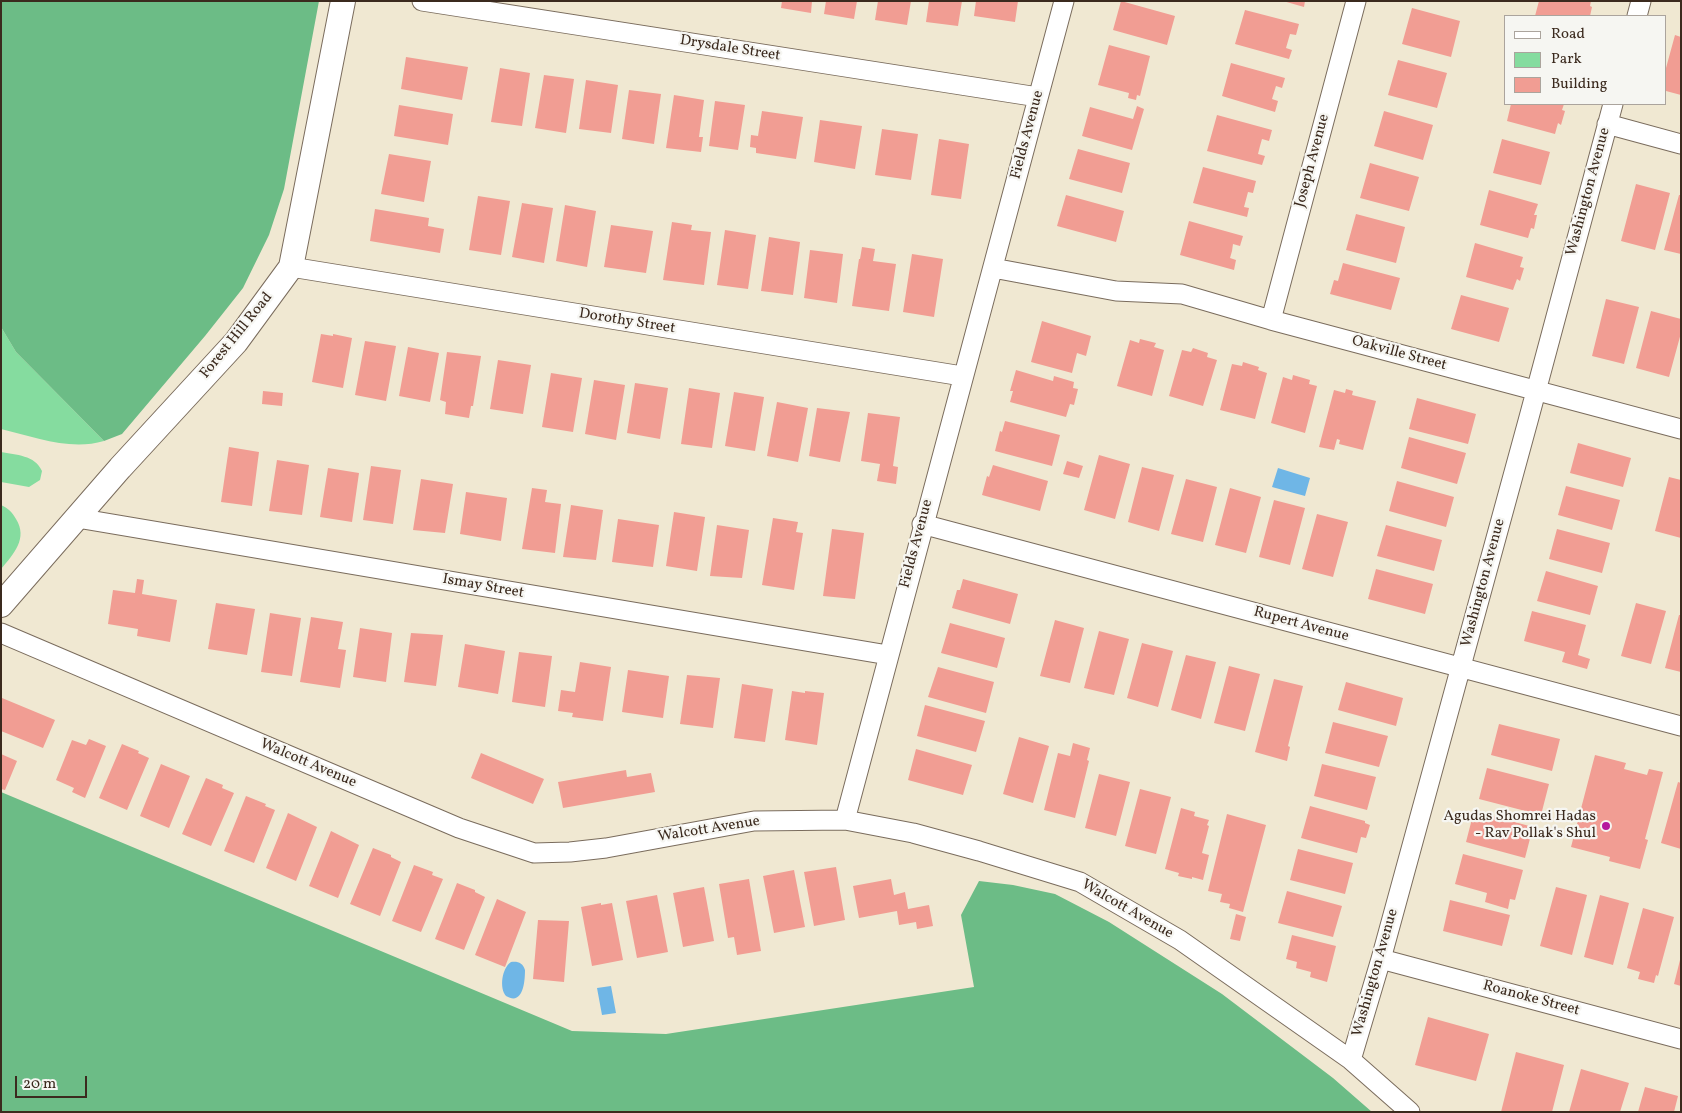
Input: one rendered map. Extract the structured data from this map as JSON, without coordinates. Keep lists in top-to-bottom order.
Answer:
{
  "streets": {
    "street": [
      "Drysdale Street",
      "Fields Avenue",
      "Joseph Avenue",
      "Washington Avenue",
      "Dorothy Street",
      "Forest Hill Road",
      "Oakville Street",
      "Ismay Street",
      "Rupert Avenue",
      "Walcott Avenue",
      "Roanoke Street"
    ]
  },
  "crossings": [
    ["Drysdale Street", "Fields Avenue"],
    ["Fields Avenue", "Dorothy Street"],
    ["Fields Avenue", "Oakville Street"],
    ["Fields Avenue", "Ismay Street"],
    ["Fields Avenue", "Rupert Avenue"],
    ["Fields Avenue", "Walcott Avenue"],
    ["Joseph Avenue", "Oakville Street"],
    ["Washington Avenue", "Oakville Street"],
    ["Washington Avenue", "Rupert Avenue"],
    ["Washington Avenue", "Walcott Avenue"],
    ["Washington Avenue", "Roanoke Street"],
    ["Dorothy Street", "Forest Hill Road"],
    ["Forest Hill Road", "Ismay Street"]
  ],
  "places": ["Agudas Shomrei Hadas - Rav Pollak's Shul"],
  "legend": ["Road", "Park", "Building"],
  "scale_bar": "20 m"
}
